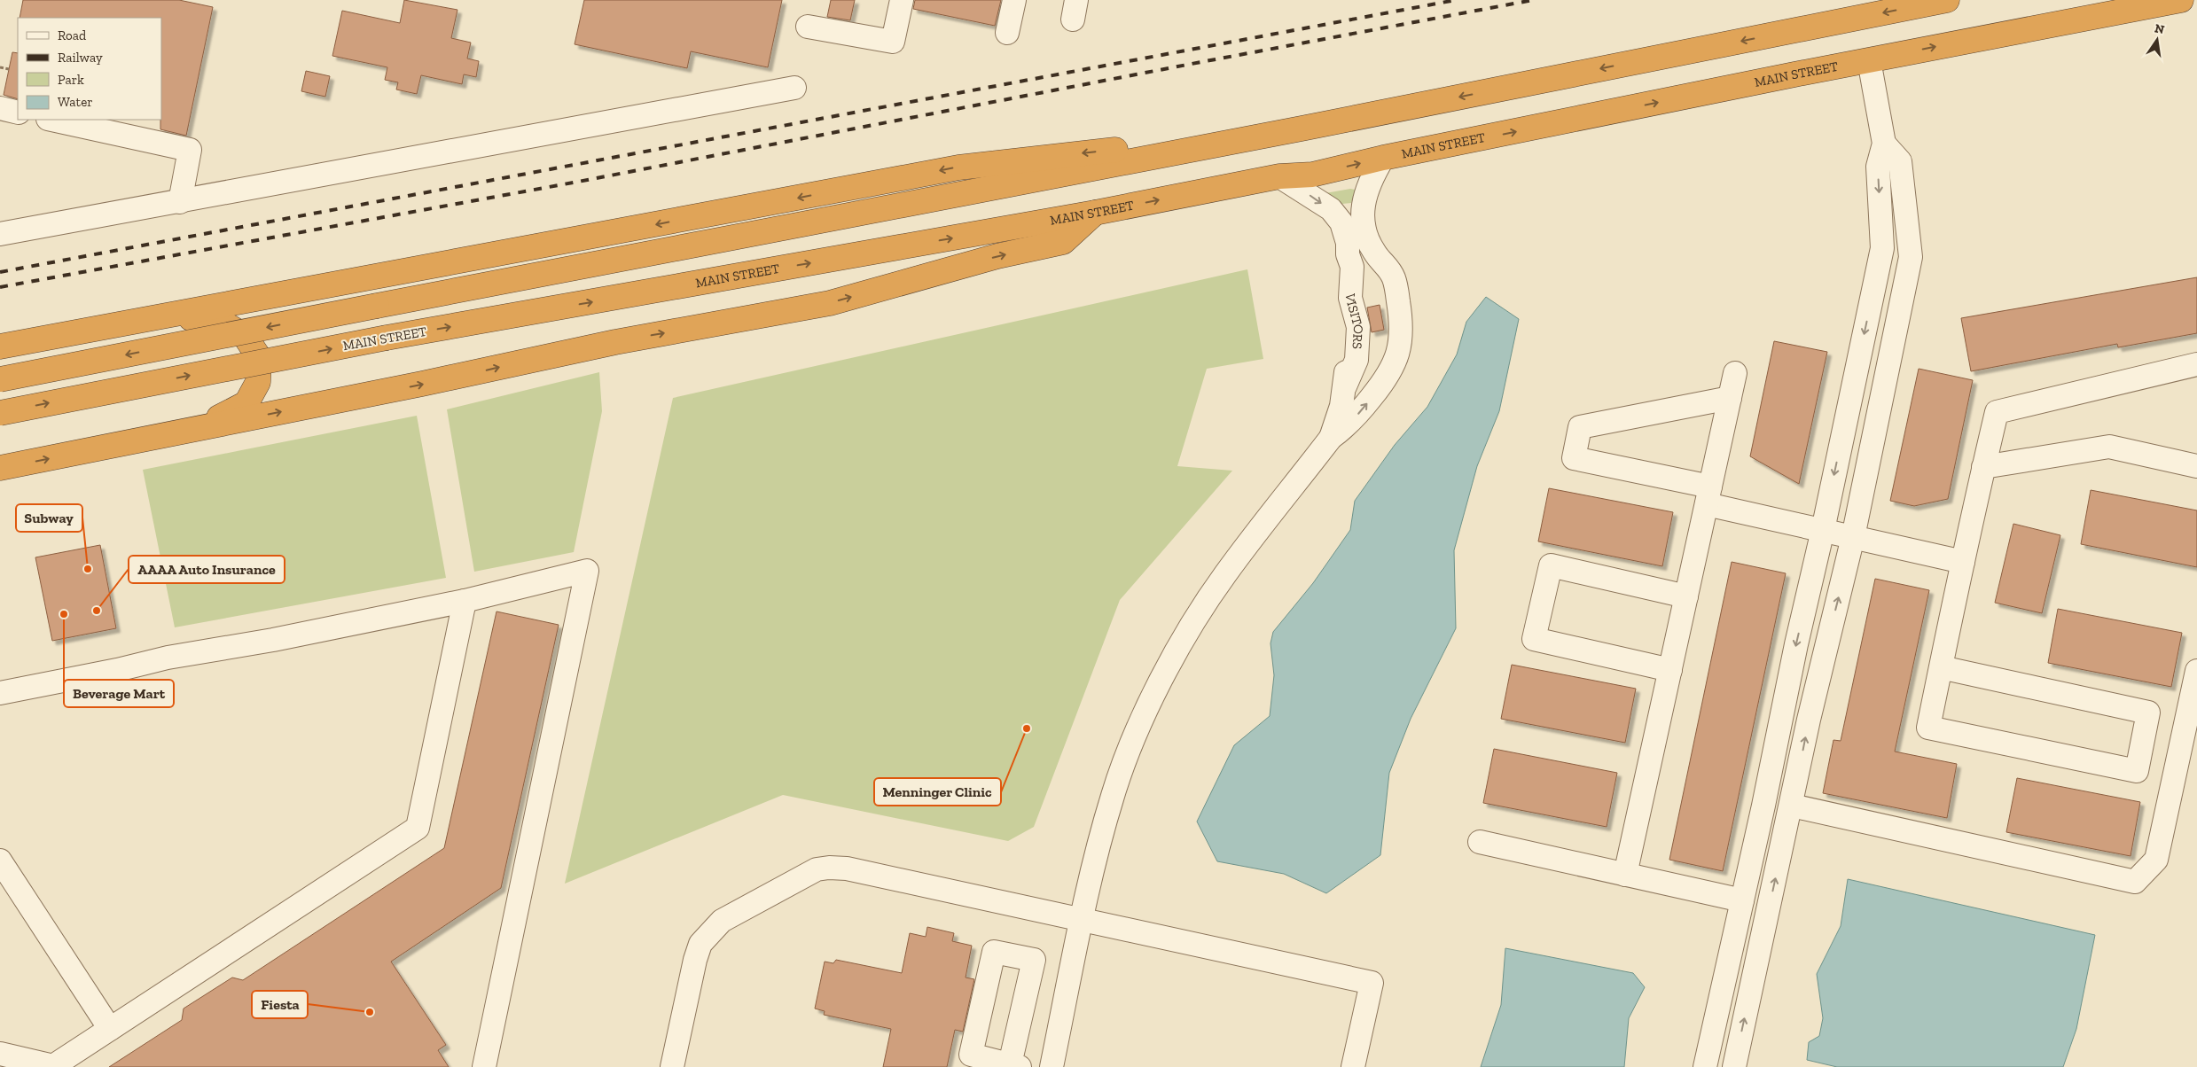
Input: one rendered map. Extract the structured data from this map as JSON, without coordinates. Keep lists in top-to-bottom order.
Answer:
{
  "streets": {
    "highway": ["MAIN STREET"]
  },
  "places": [
    "Subway",
    "AAAA Auto Insurance",
    "Beverage Mart",
    "Menninger Clinic",
    "Fiesta"
  ],
  "legend": [
    "Road",
    "Railway",
    "Park",
    "Water"
  ],
  "north": "top"
}
